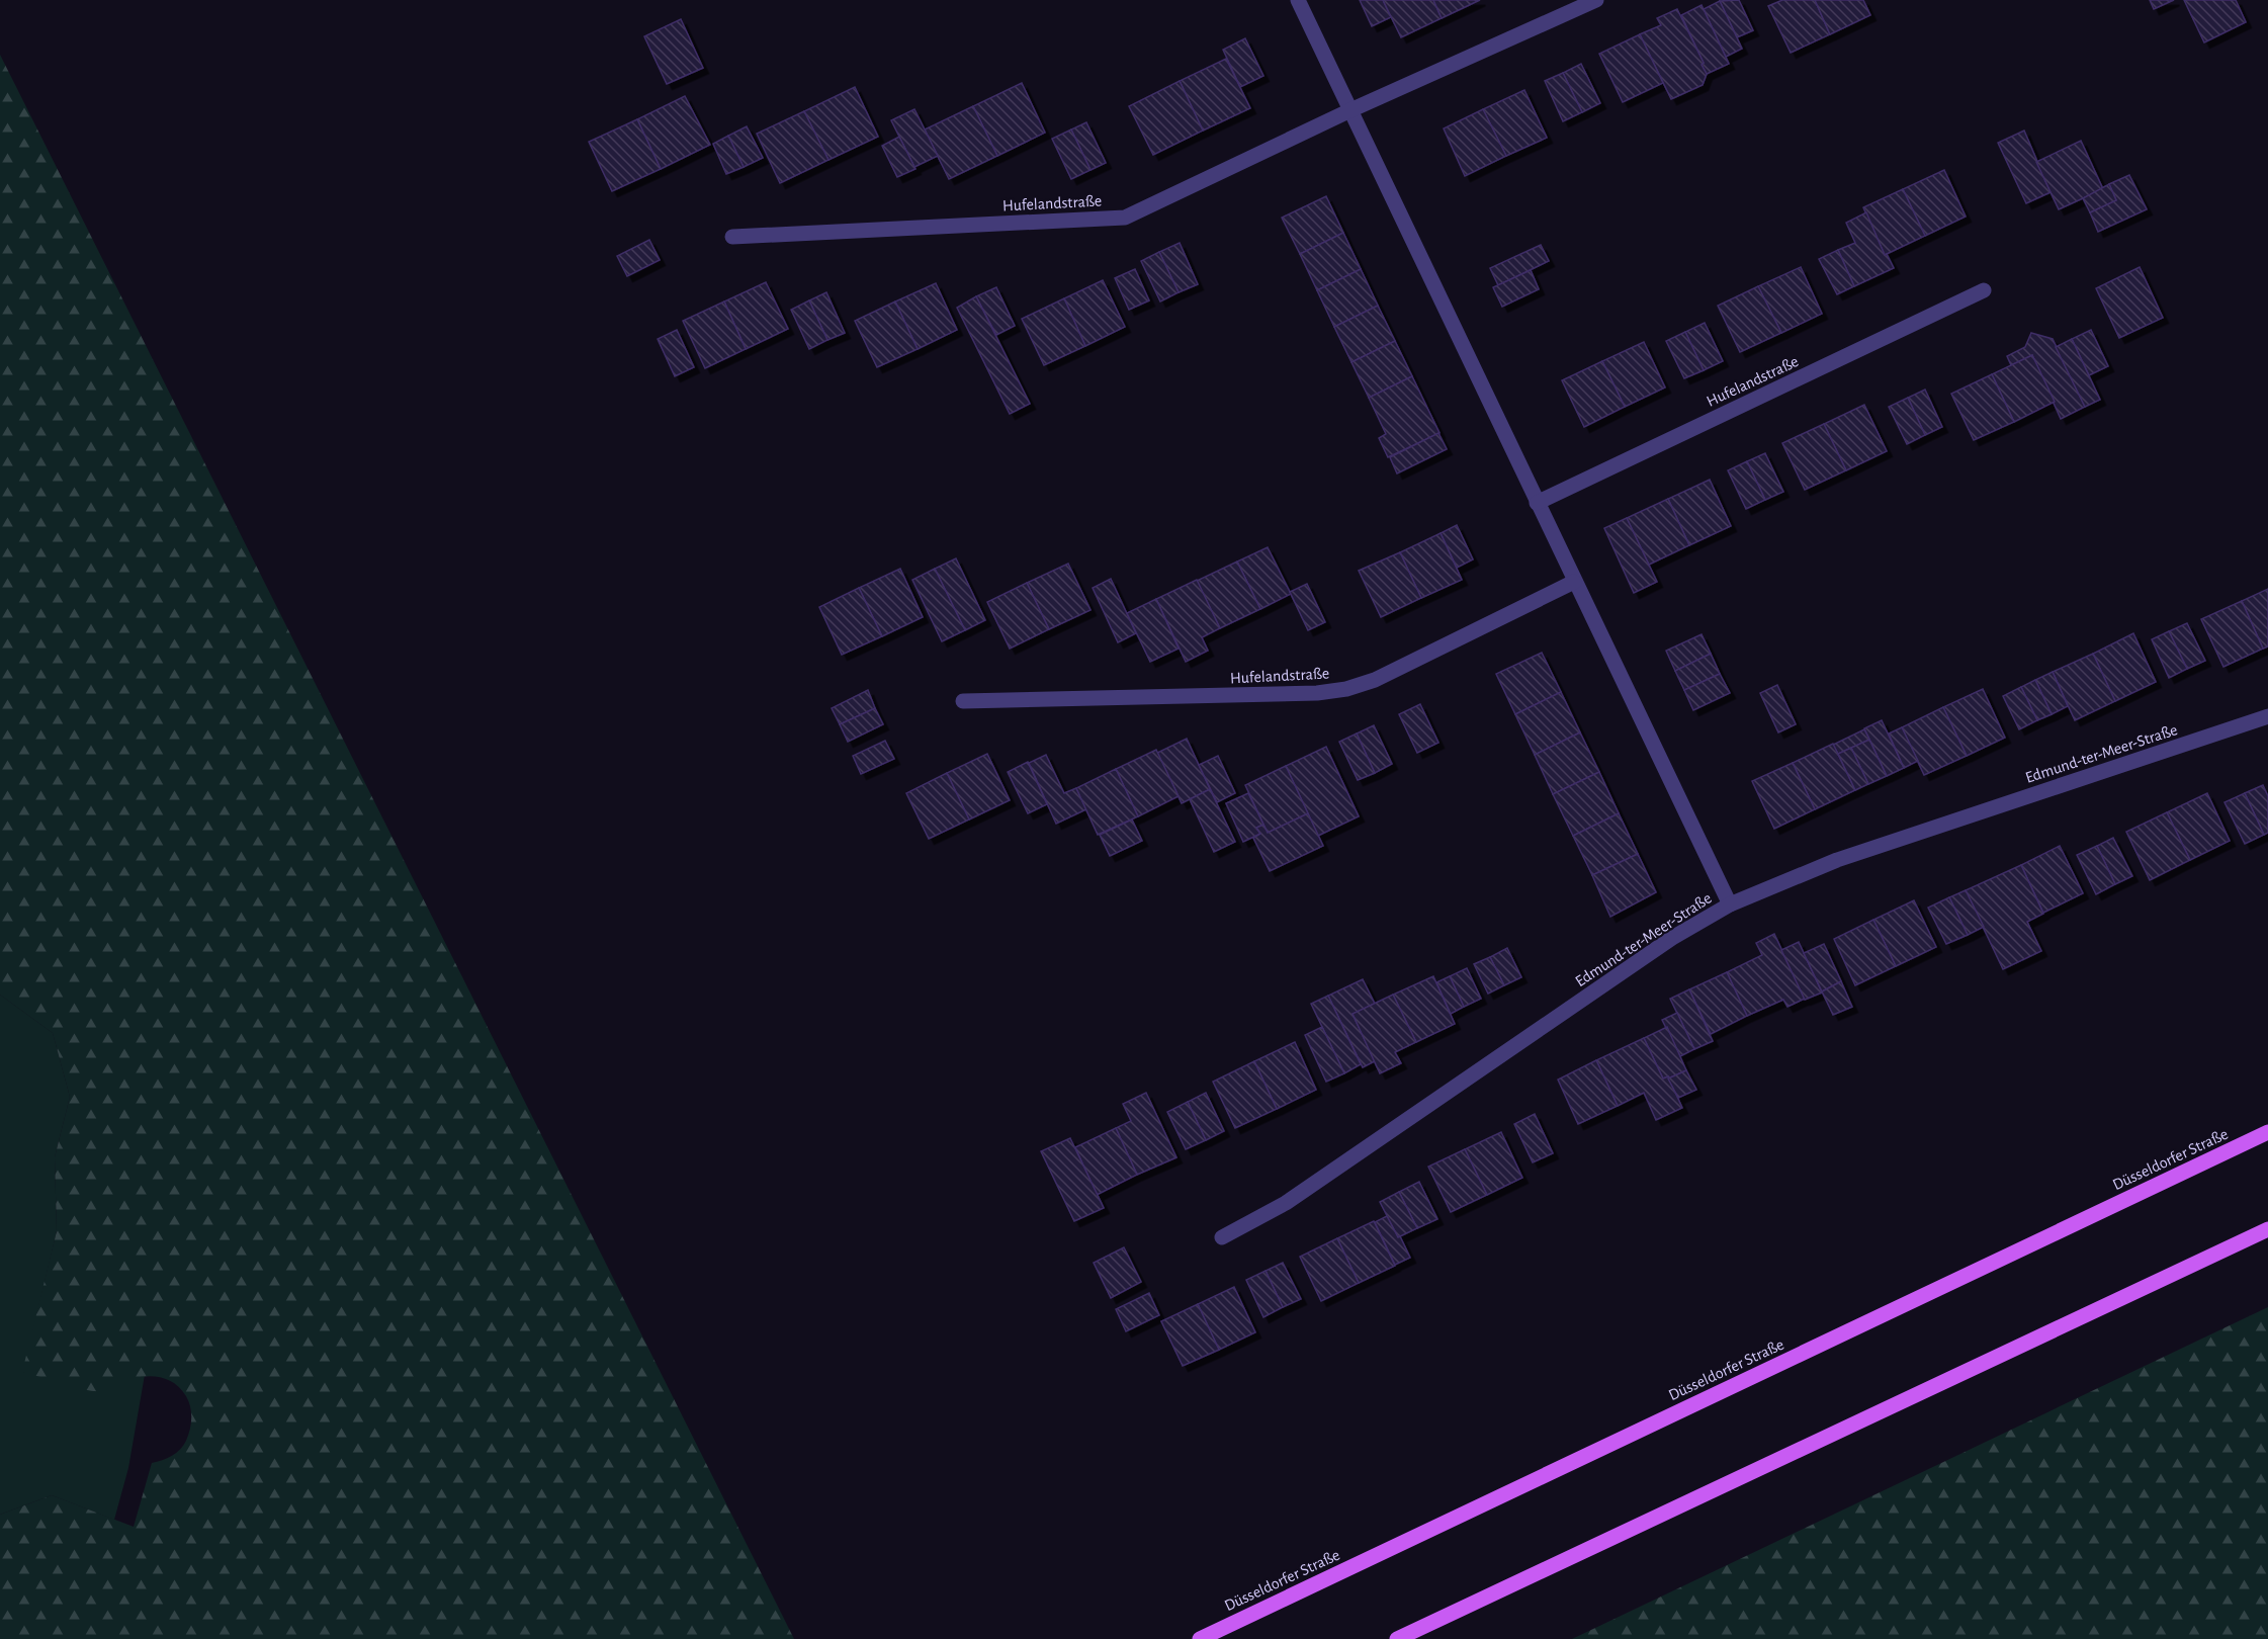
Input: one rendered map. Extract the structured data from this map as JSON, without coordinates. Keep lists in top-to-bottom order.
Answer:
{
  "streets": {
    "main road": ["Düsseldorfer Straße"],
    "street": ["Hufelandstraße", "Edmund-ter-Meer-Straße"]
  }
}
